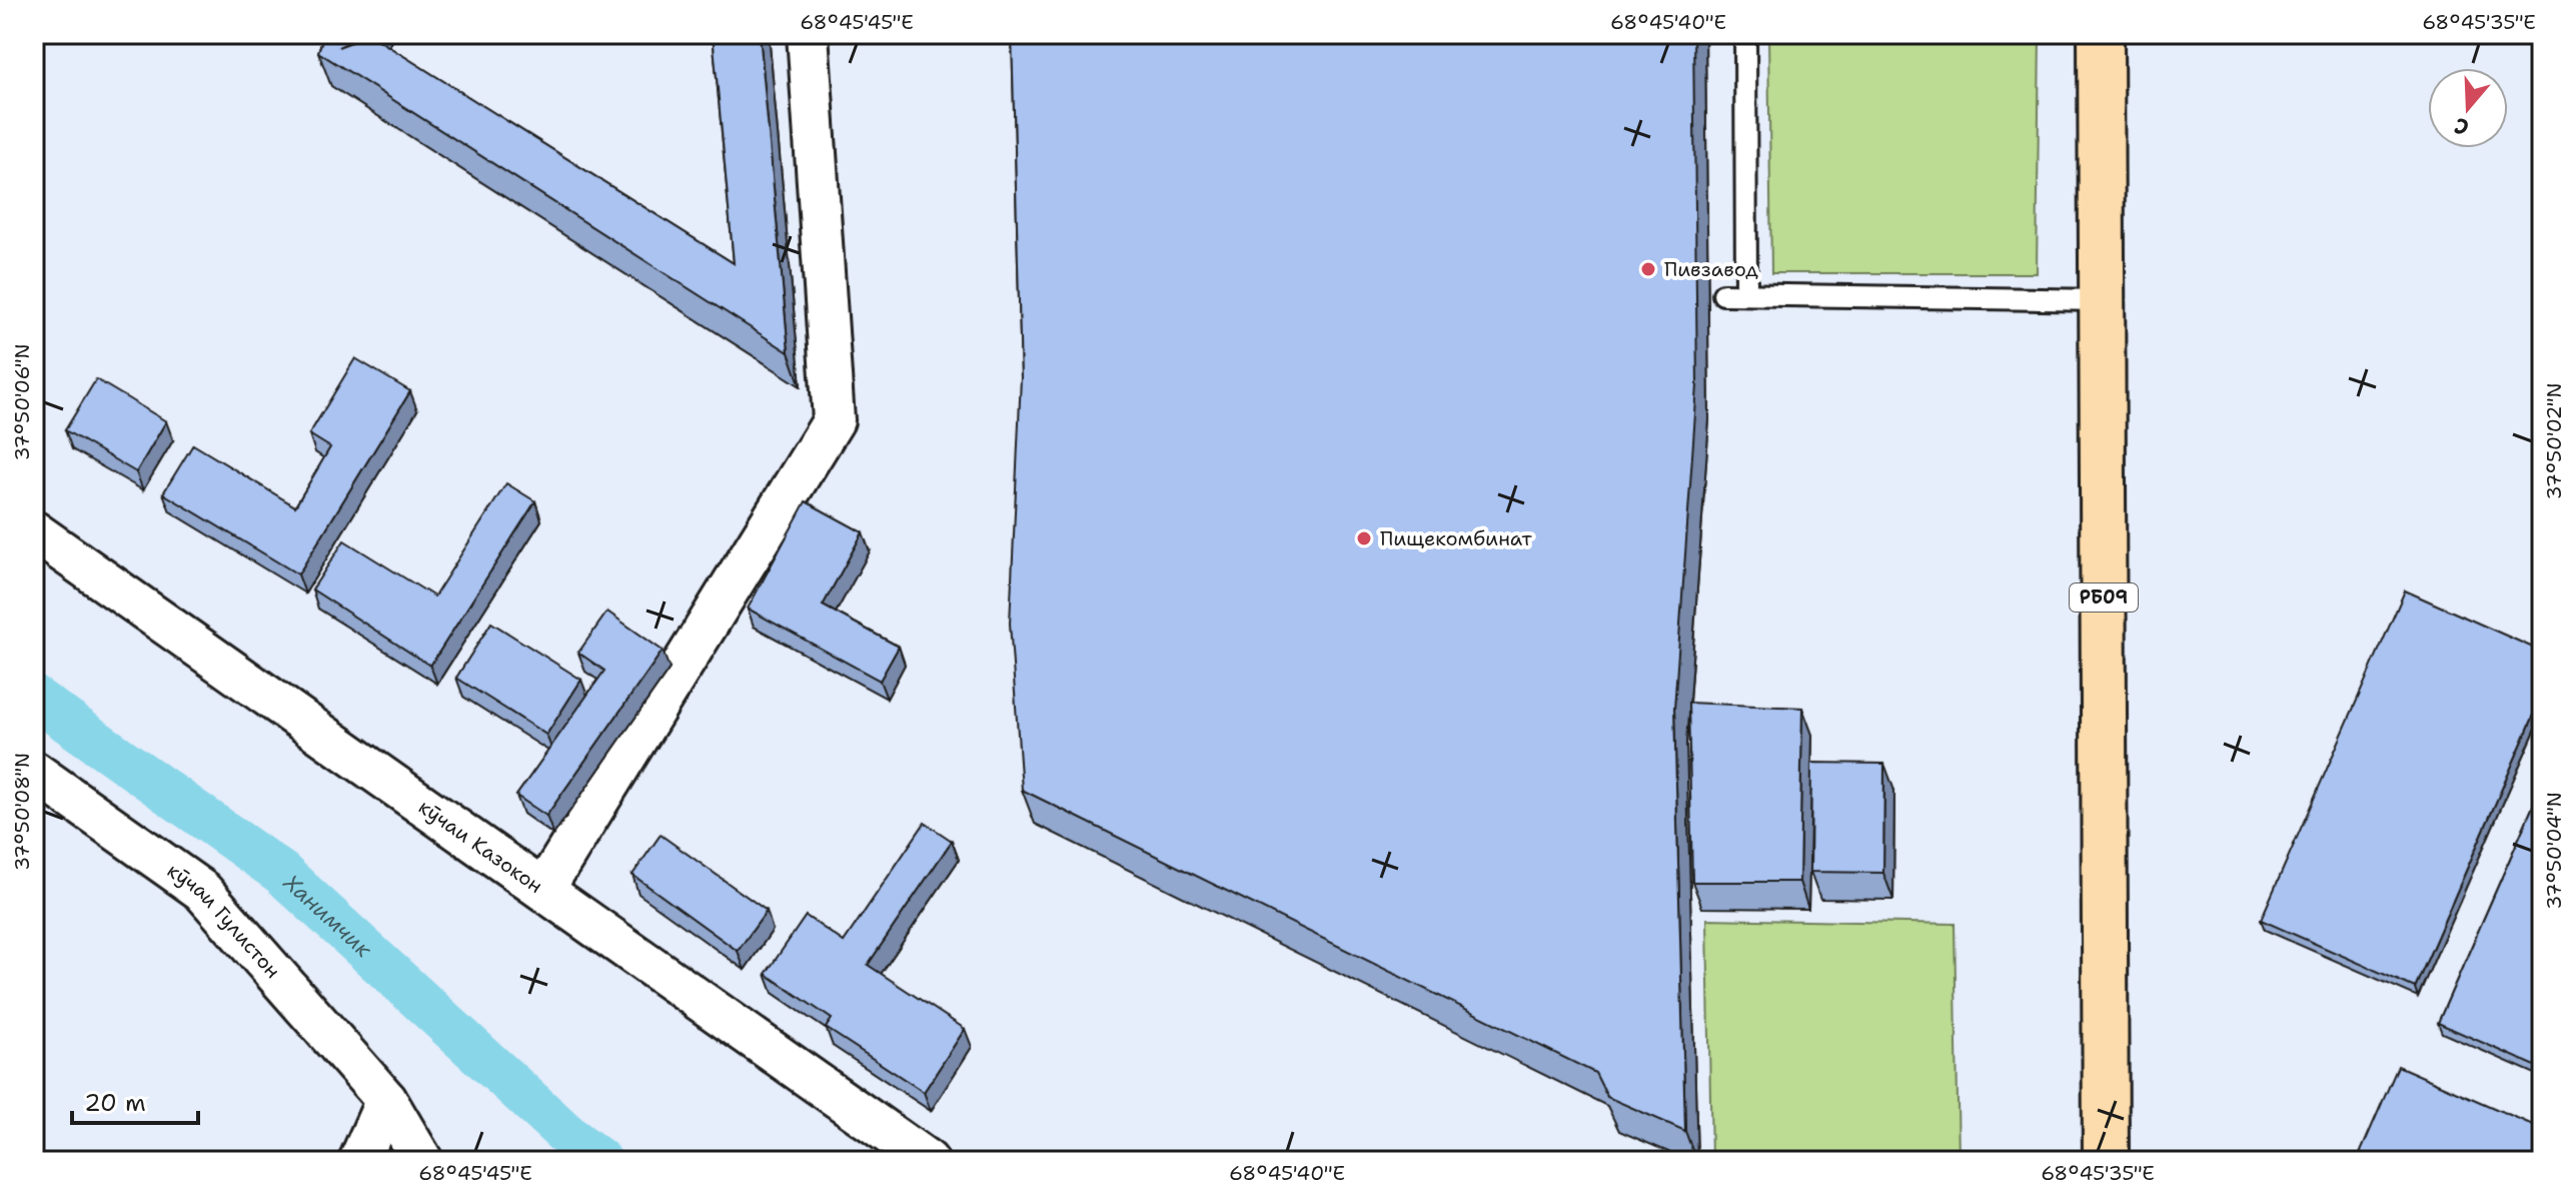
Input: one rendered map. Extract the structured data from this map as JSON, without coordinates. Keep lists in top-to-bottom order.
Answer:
{
  "streets": {
    "highway": ["РБ09"],
    "street": ["кӯчаи Казокон", "кӯчаи Гулистон"]
  },
  "water": ["Ханимчик"],
  "places": ["Пивзавод", "Пищекомбинат"],
  "scale_bar": "20 m",
  "north": "bottom",
  "coordinates": [
    "68°45'45\"E",
    "68°45'40\"E",
    "68°45'35\"E",
    "37°50'06\"N",
    "37°50'02\"N",
    "37°50'08\"N",
    "37°50'04\"N"
  ]
}
